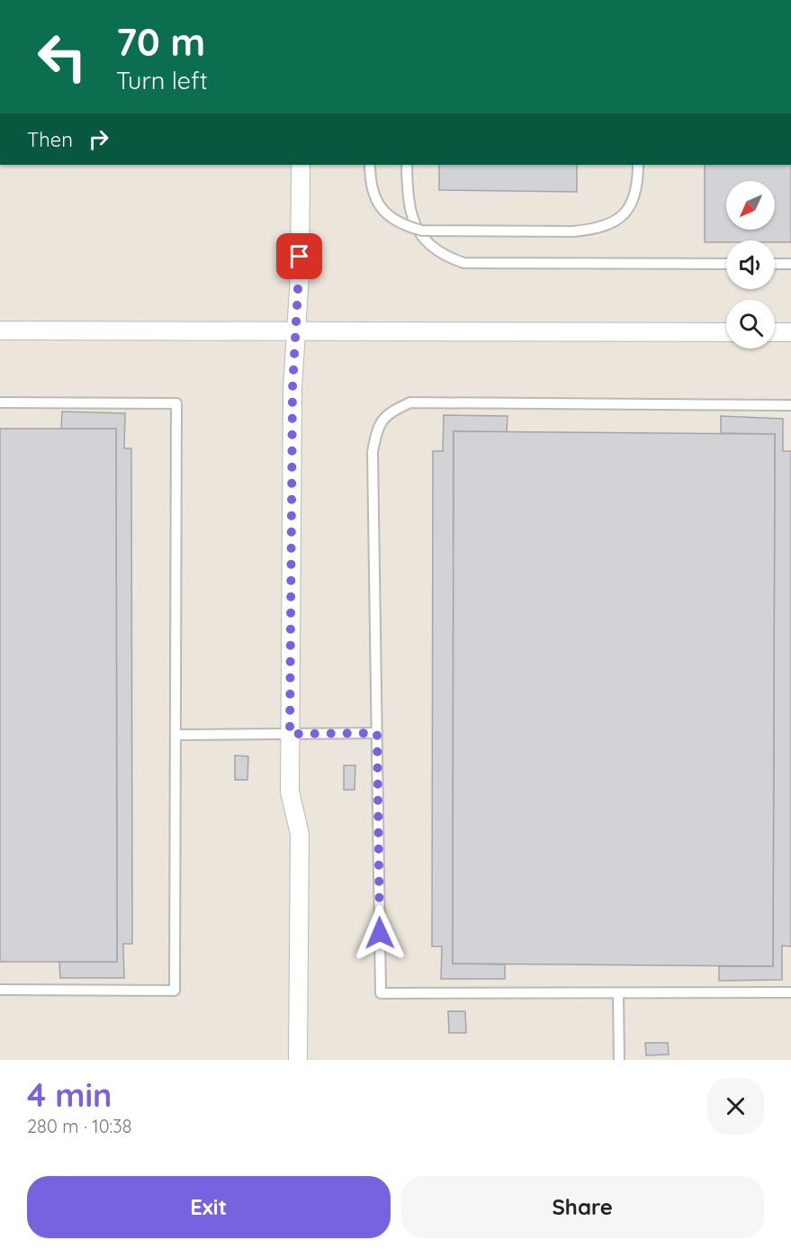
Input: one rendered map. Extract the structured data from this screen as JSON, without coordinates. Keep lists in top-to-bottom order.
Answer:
{
  "north": "bottom left",
  "page": {
    "turn": ["70 m", "Turn left"],
    "then": "Then",
    "heading": ["4 min", "280 m · 10:38"],
    "buttons": ["Exit", "Share"]
  }
}
